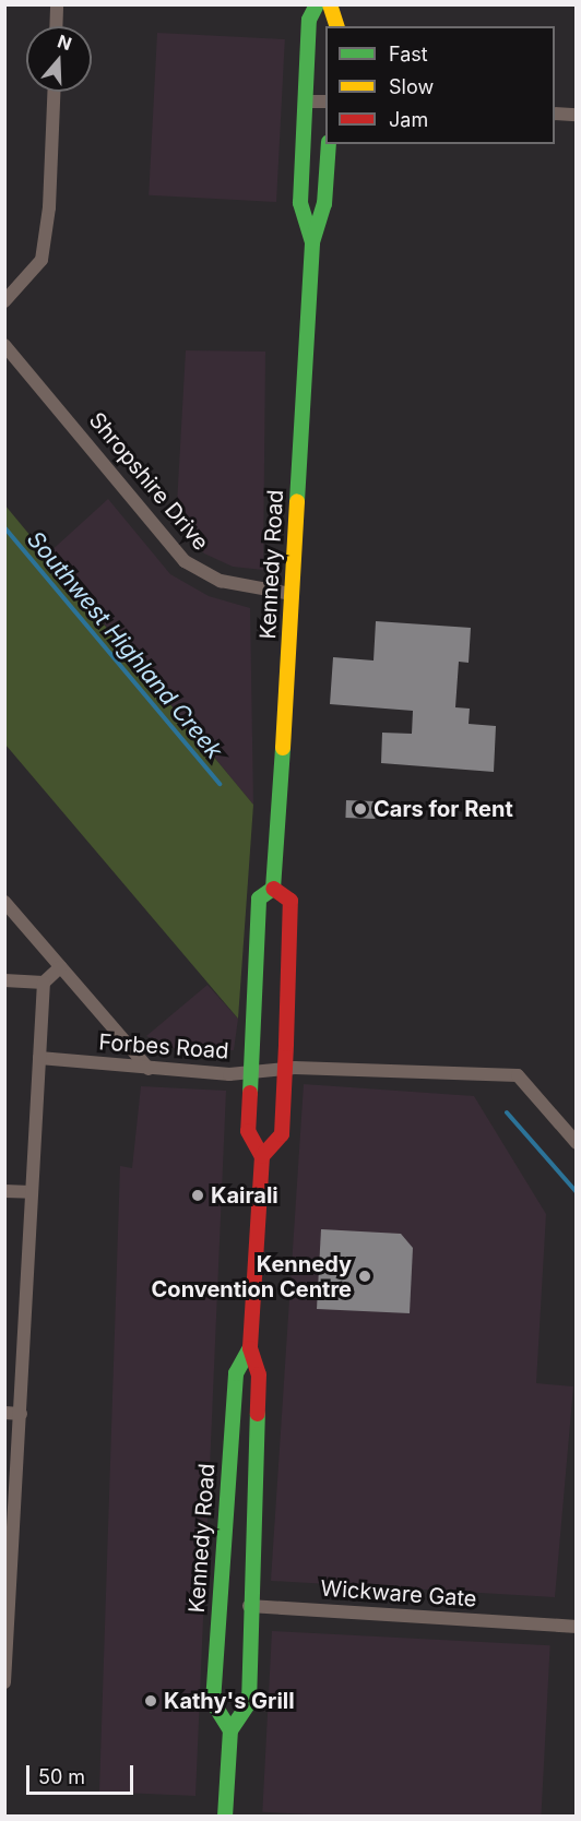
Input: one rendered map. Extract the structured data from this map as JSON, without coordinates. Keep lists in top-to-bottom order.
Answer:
{
  "streets": {
    "main road": ["Kennedy Road", "Wickware Gate"],
    "street": ["Shropshire Drive", "Forbes Road"]
  },
  "crossings": [
    ["Shropshire Drive", "Kennedy Road"],
    ["Kennedy Road", "Forbes Road"],
    ["Kennedy Road", "Wickware Gate"]
  ],
  "water": ["Southwest Highland Creek"],
  "places": [
    "Cars for Rent",
    "Kairali",
    "Kennedy Convention Centre",
    "Kathy's Grill"
  ],
  "legend": ["Fast", "Slow", "Jam"],
  "scale_bar": "50 m",
  "north": "top"
}
